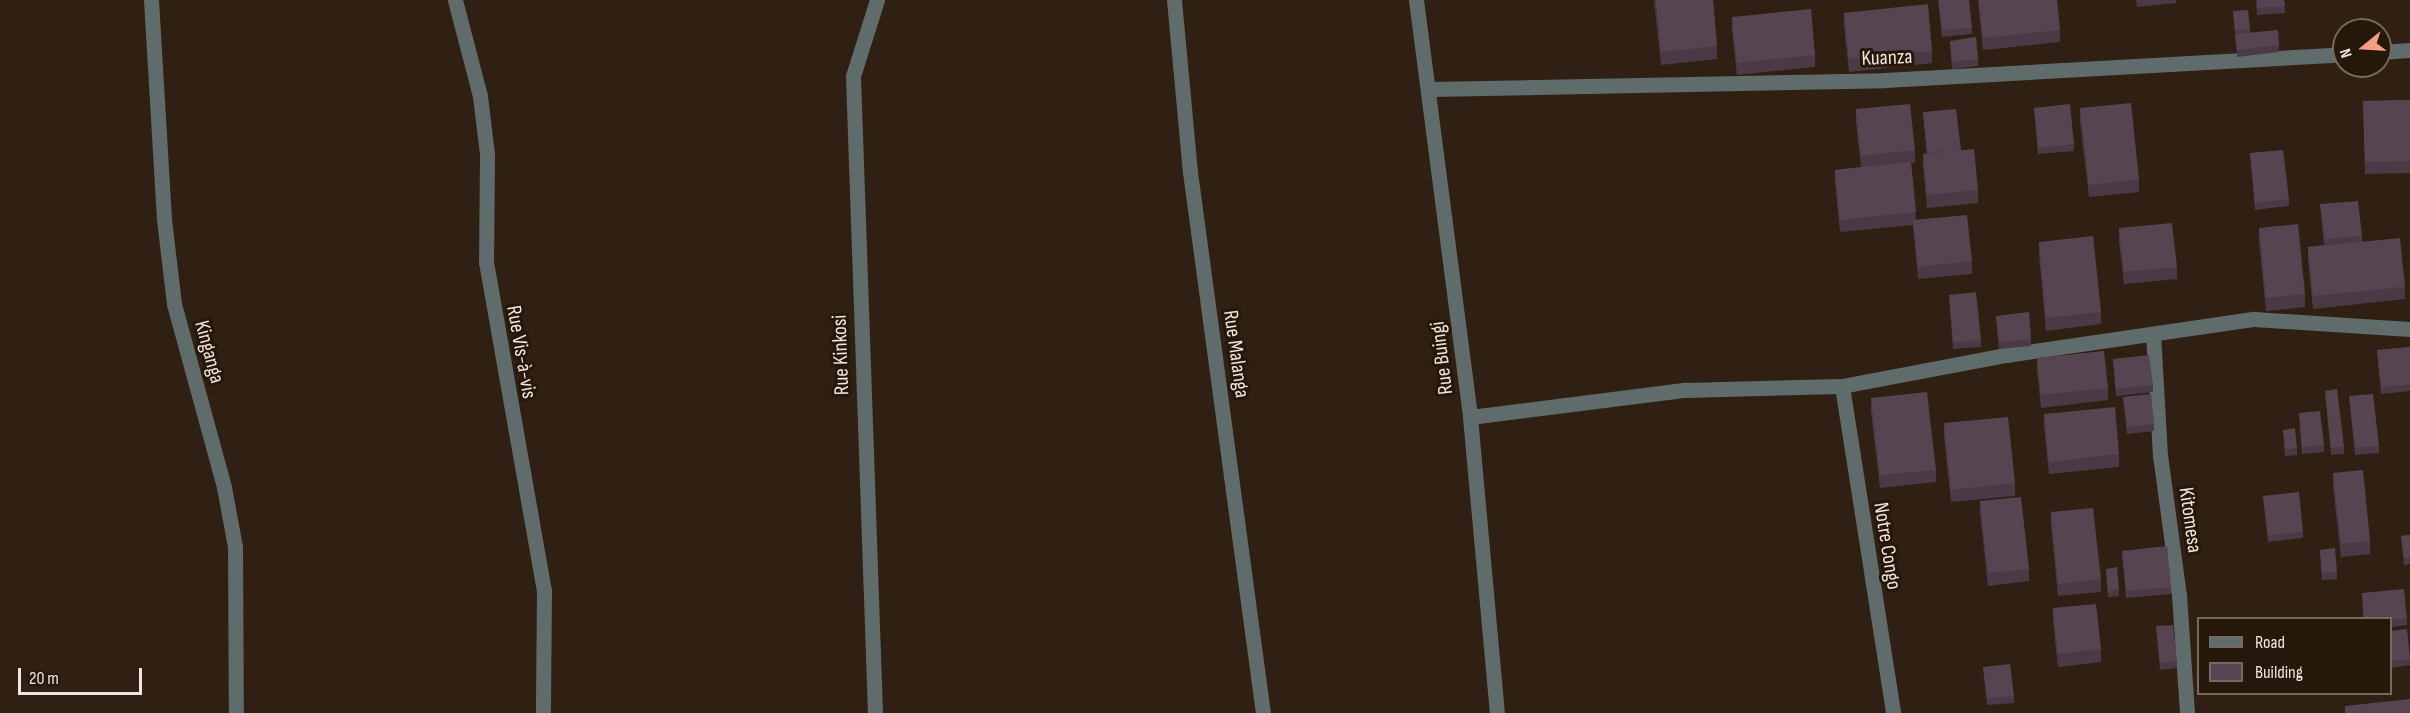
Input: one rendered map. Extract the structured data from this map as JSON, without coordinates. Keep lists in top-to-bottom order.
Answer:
{
  "streets": {
    "street": [
      "Kuanza",
      "Kinganga",
      "Rue Vis-à-vis",
      "Rue Malanga",
      "Rue Kinkosi",
      "Rue Buingi",
      "Kitomesa",
      "Notre Congo"
    ]
  },
  "crossings": [
    ["Kuanza", "Rue Buingi"]
  ],
  "legend": ["Road", "Building"],
  "scale_bar": "20 m",
  "north": "left"
}
